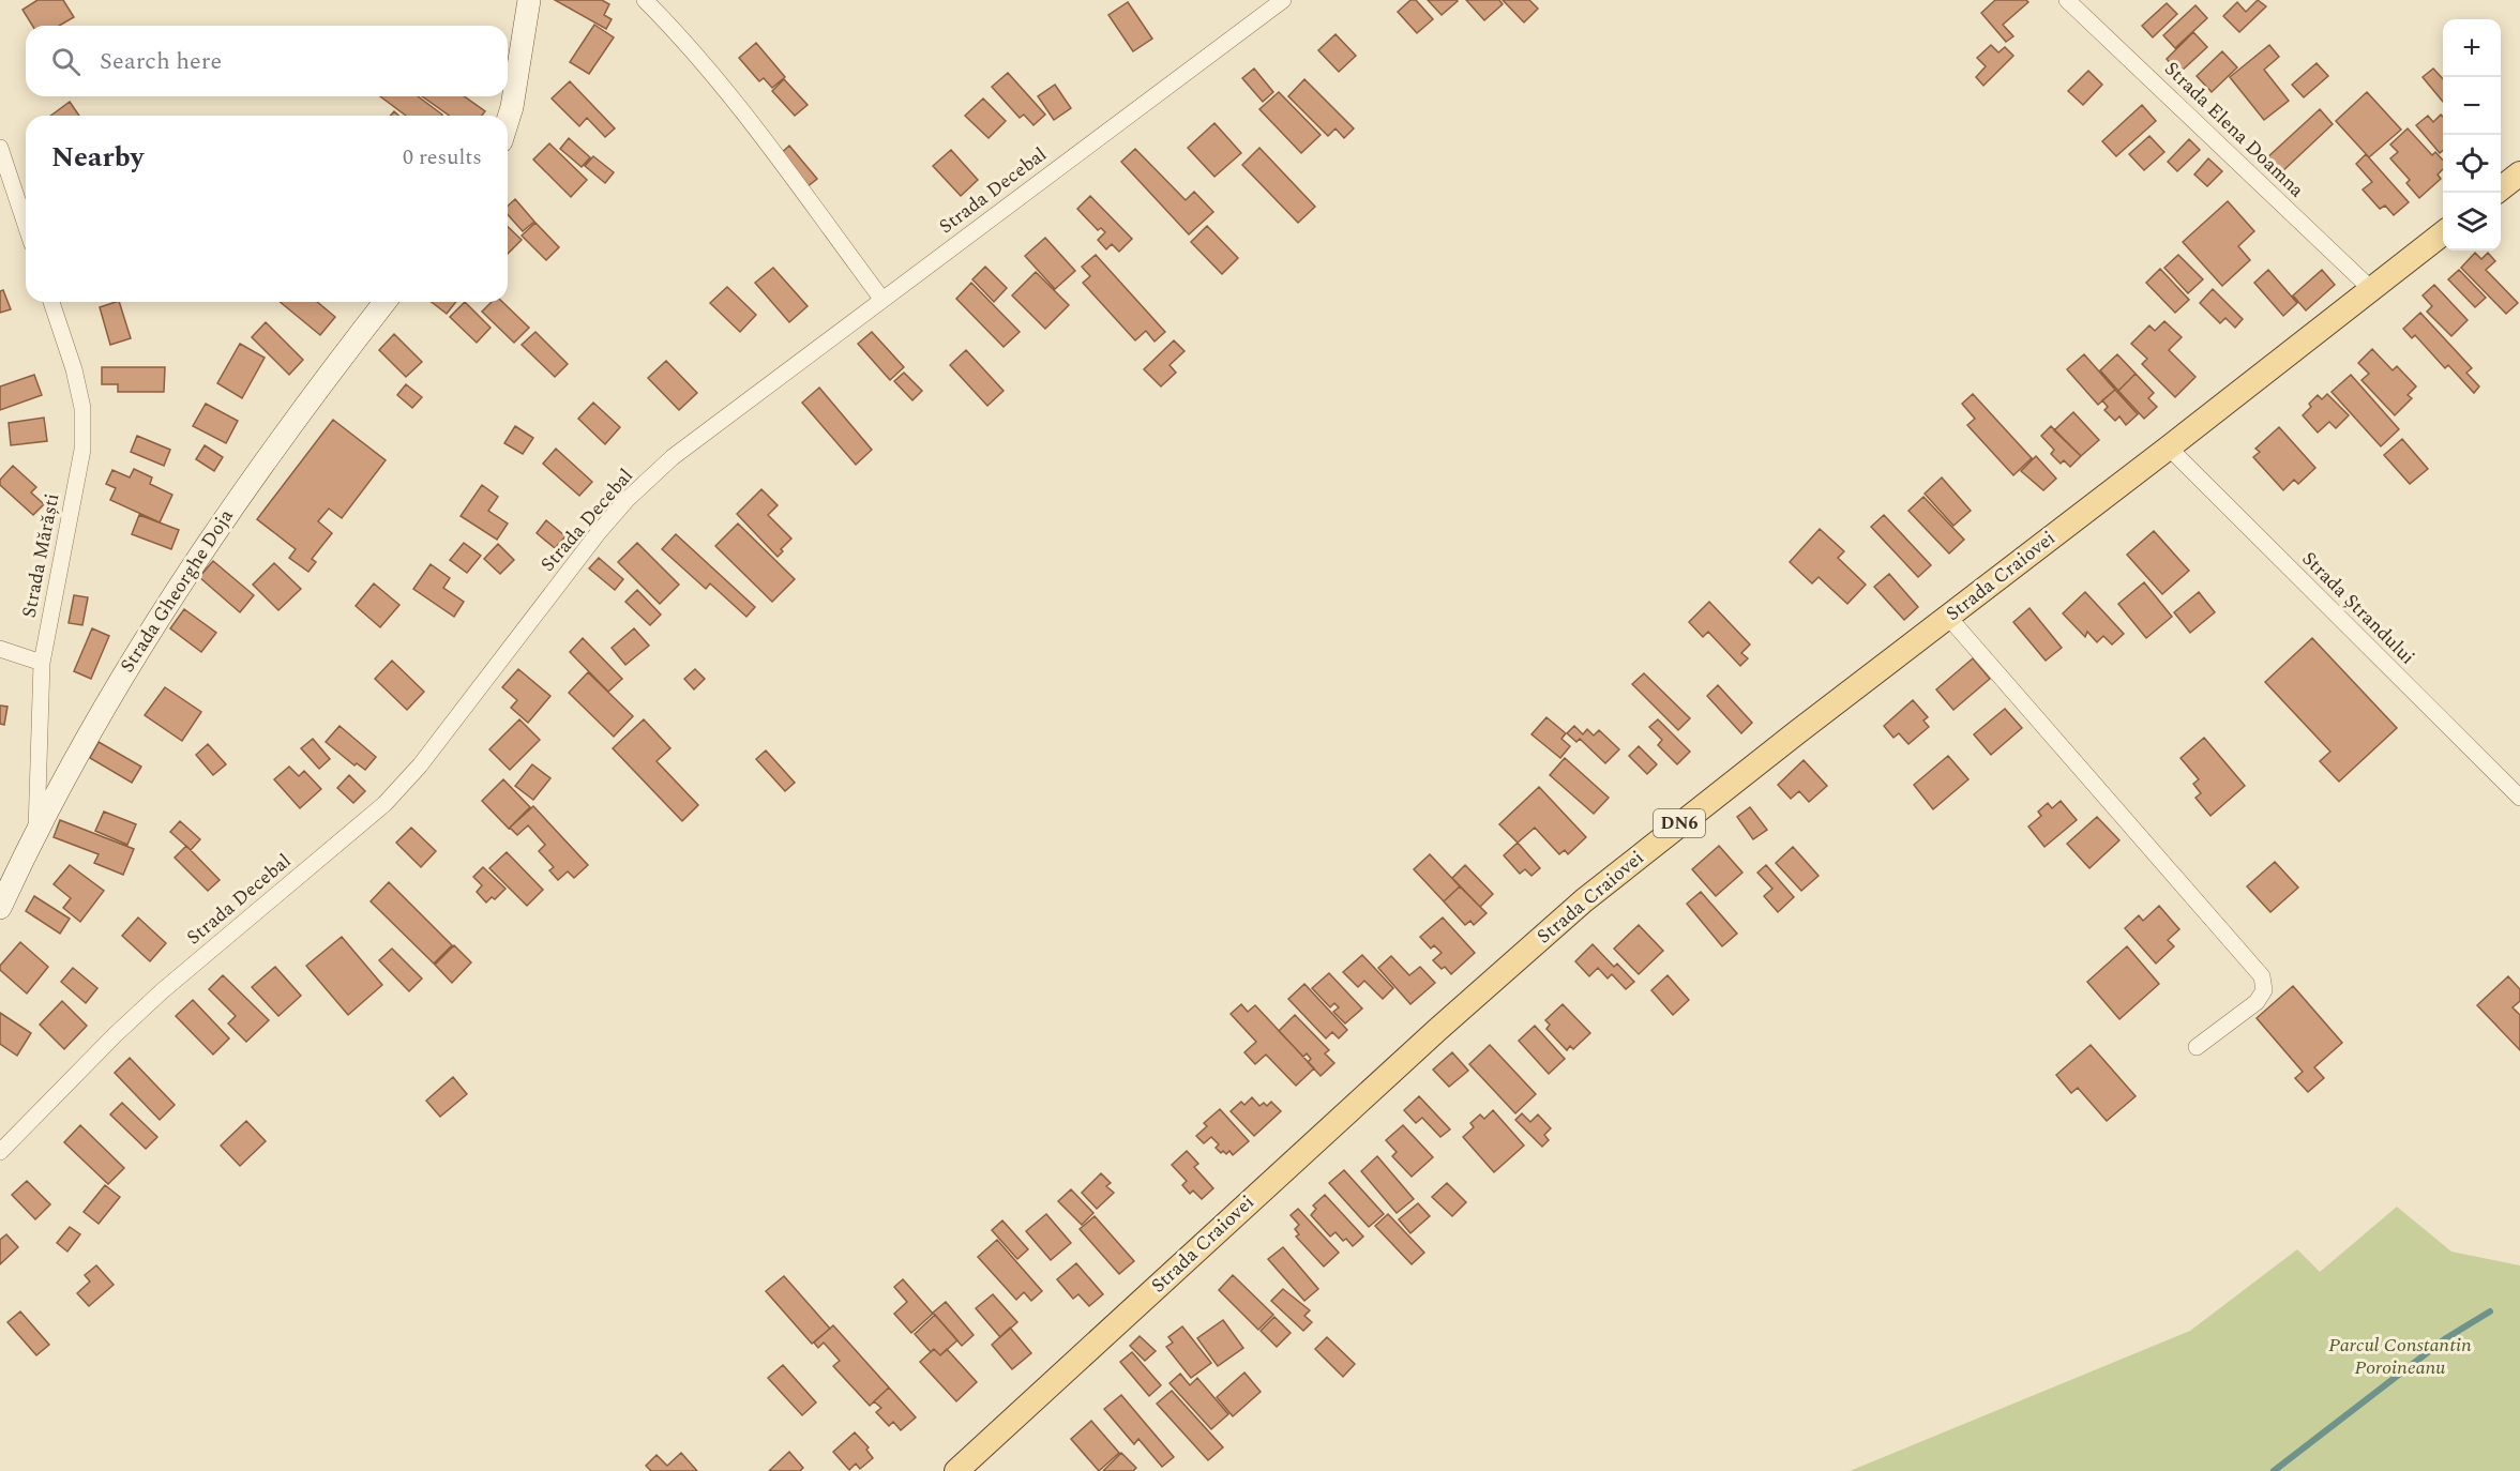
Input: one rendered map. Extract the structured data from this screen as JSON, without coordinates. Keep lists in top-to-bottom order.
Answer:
{
  "streets": {
    "main road": ["Strada Craiovei", "DN6"],
    "street": [
      "Strada Elena Doamna",
      "Strada Decebal",
      "Strada Mărăști",
      "Strada Gheorghe Doja",
      "Strada Ștrandului"
    ]
  },
  "crossings": [
    ["Strada Elena Doamna", "Strada Craiovei"],
    ["Strada Mărăști", "Strada Gheorghe Doja"],
    ["Strada Craiovei", "Strada Ștrandului"]
  ],
  "parks": ["Parcul Constantin Poroineanu"],
  "page": {
    "map_buttons": ["+", "−"],
    "search": "Search here",
    "heading": ["Nearby", "0 results"]
  }
}
